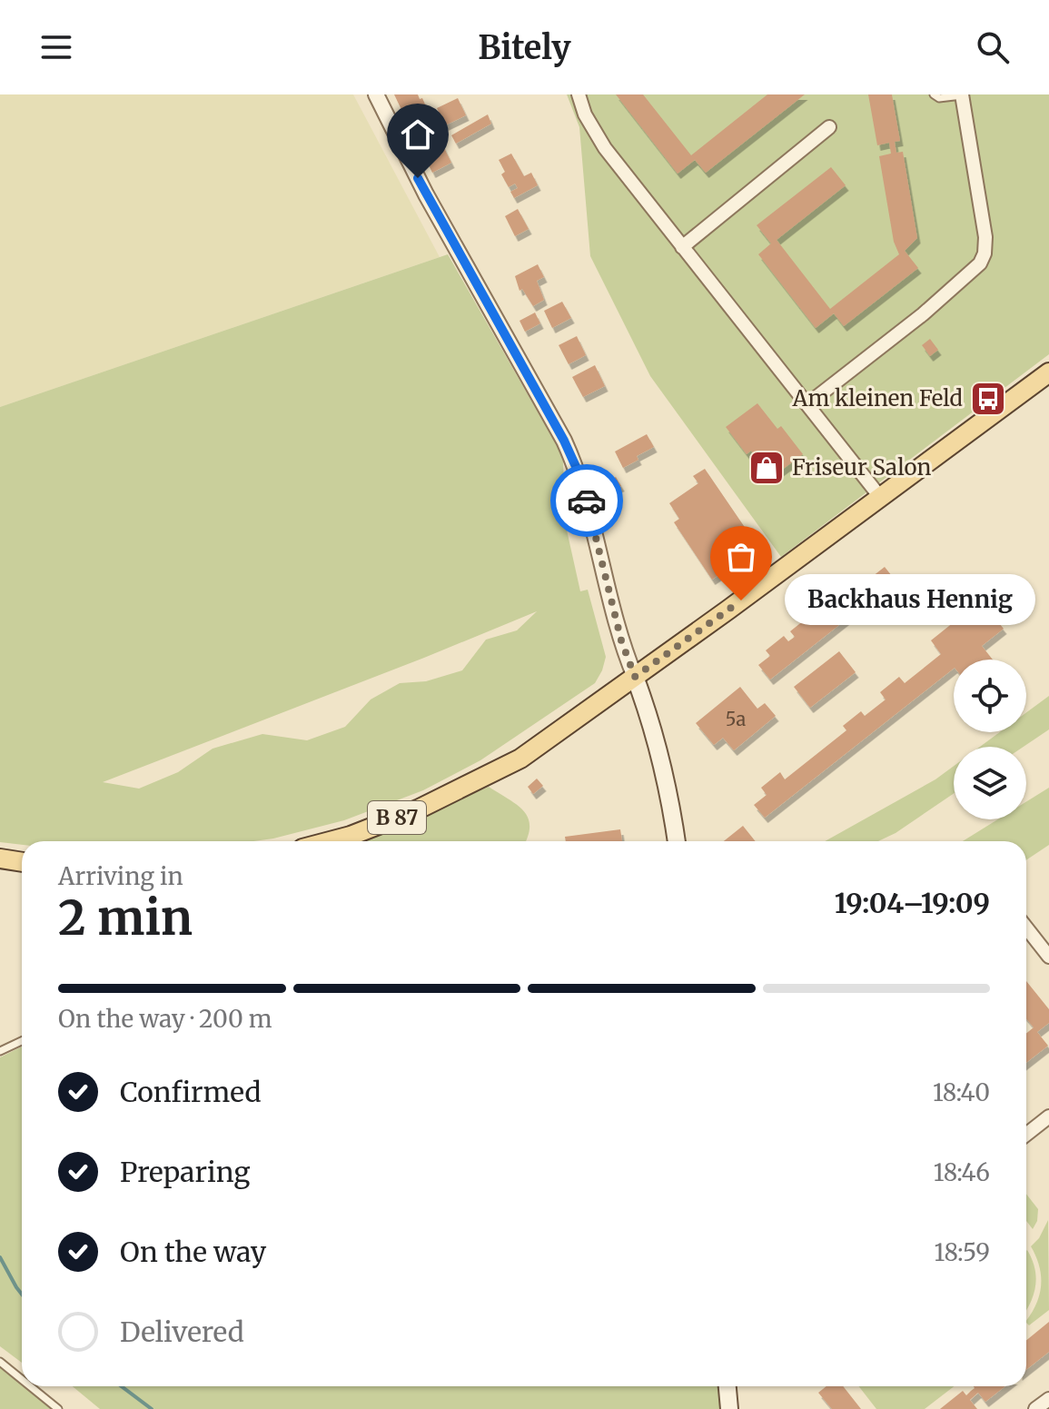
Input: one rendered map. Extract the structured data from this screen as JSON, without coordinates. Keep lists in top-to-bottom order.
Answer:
{
  "streets": {
    "main road": ["B 87"]
  },
  "places": {
    "bus stop": ["Am kleinen Feld"],
    "shop": ["Friseur Salon"],
    "other": ["Backhaus Hennig"]
  },
  "house_numbers": ["5a"],
  "page": {
    "header": "Bitely",
    "bubble": "Backhaus Hennig",
    "heading": ["2 min", "Arriving in", "19:04–19:09"],
    "bar": "On the way · 200 m",
    "list": [
      ["Confirmed", "18:40"],
      ["Preparing", "18:46"],
      ["On the way", "18:59"],
      "Delivered"
    ]
  }
}
